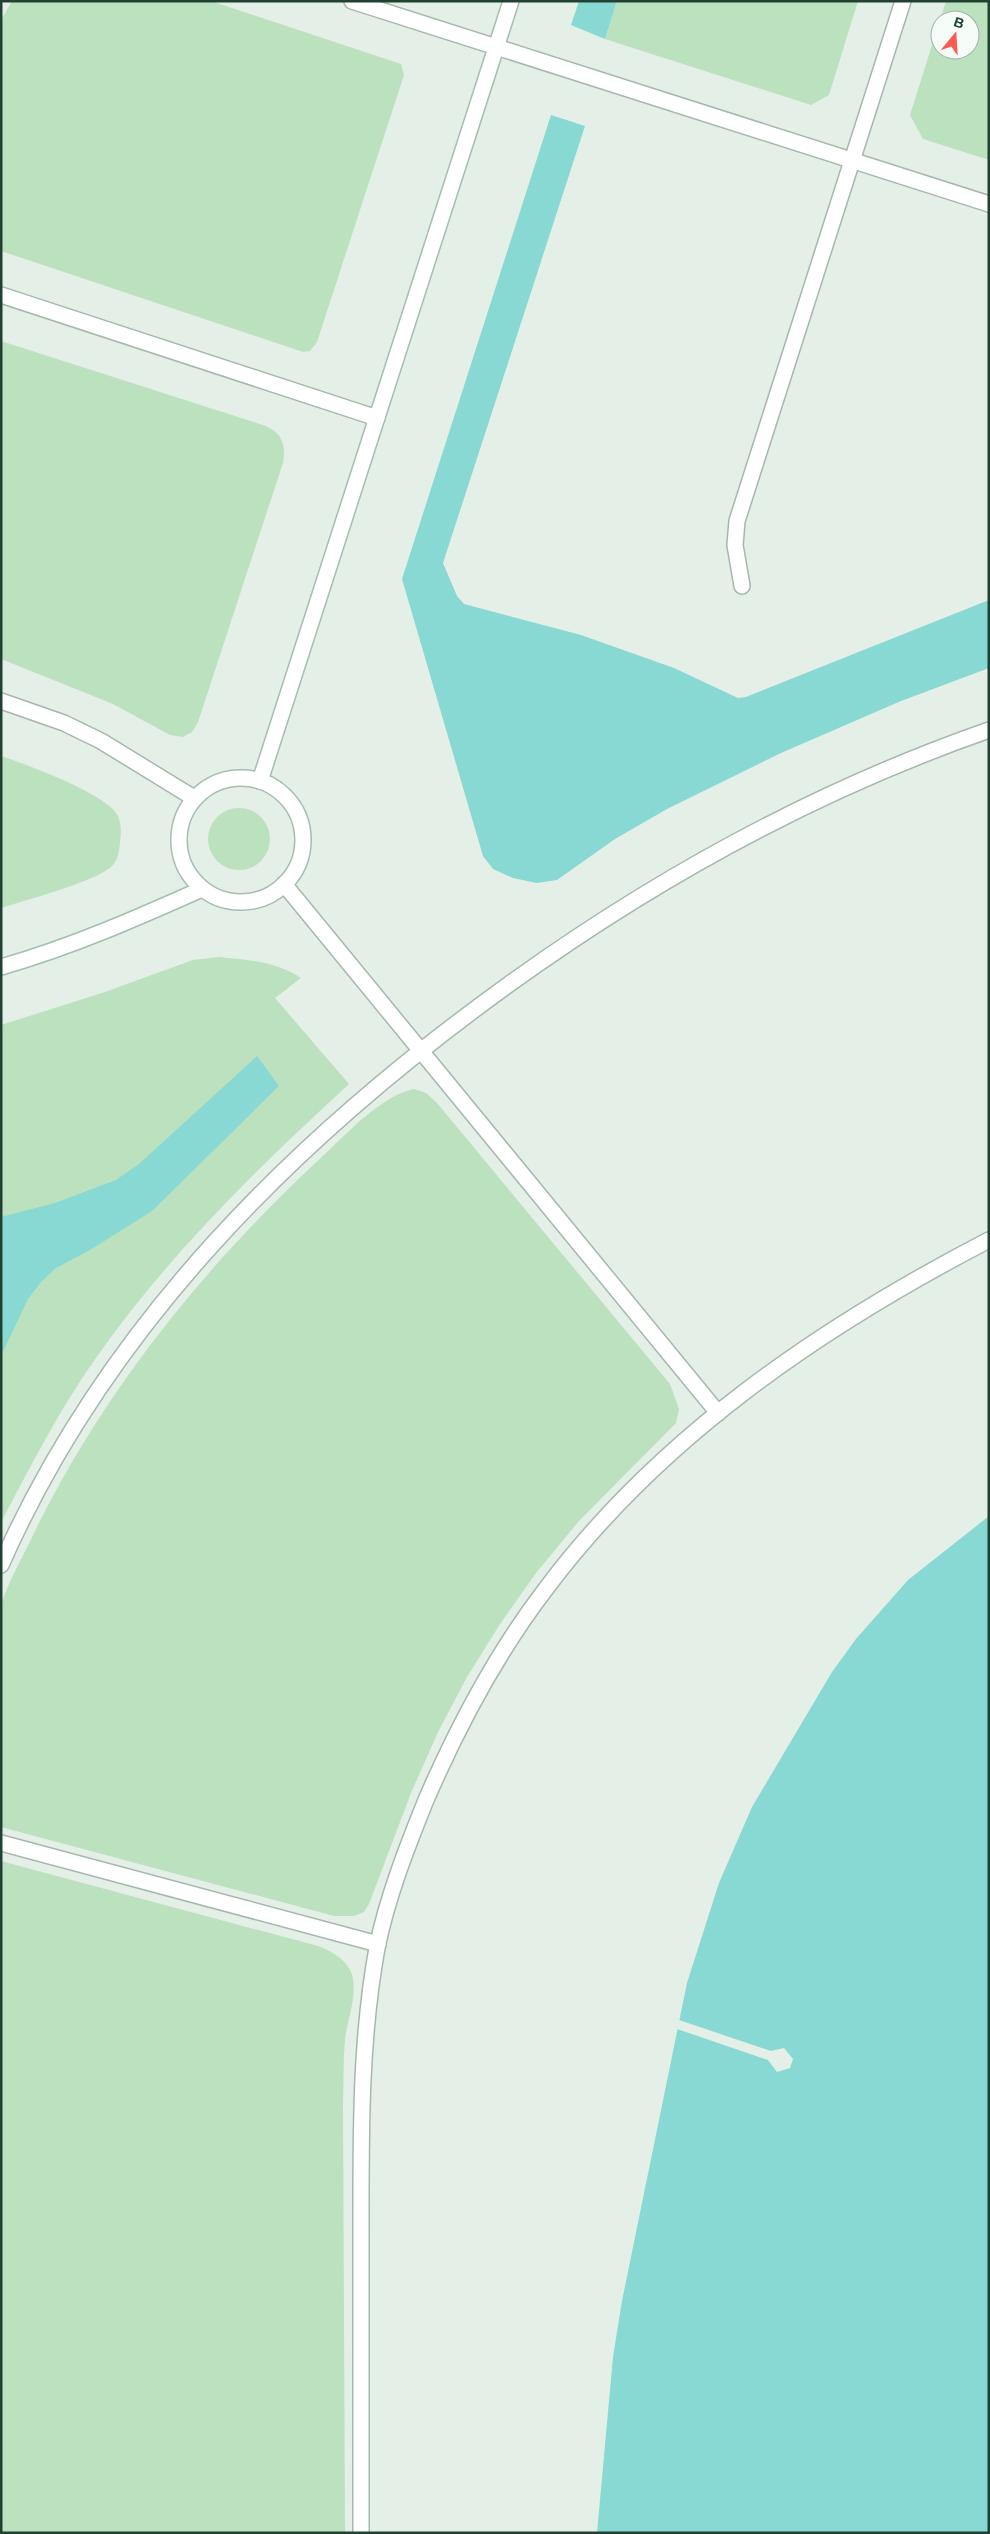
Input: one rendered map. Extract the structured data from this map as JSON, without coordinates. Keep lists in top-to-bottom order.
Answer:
{
  "north": "top"
}
